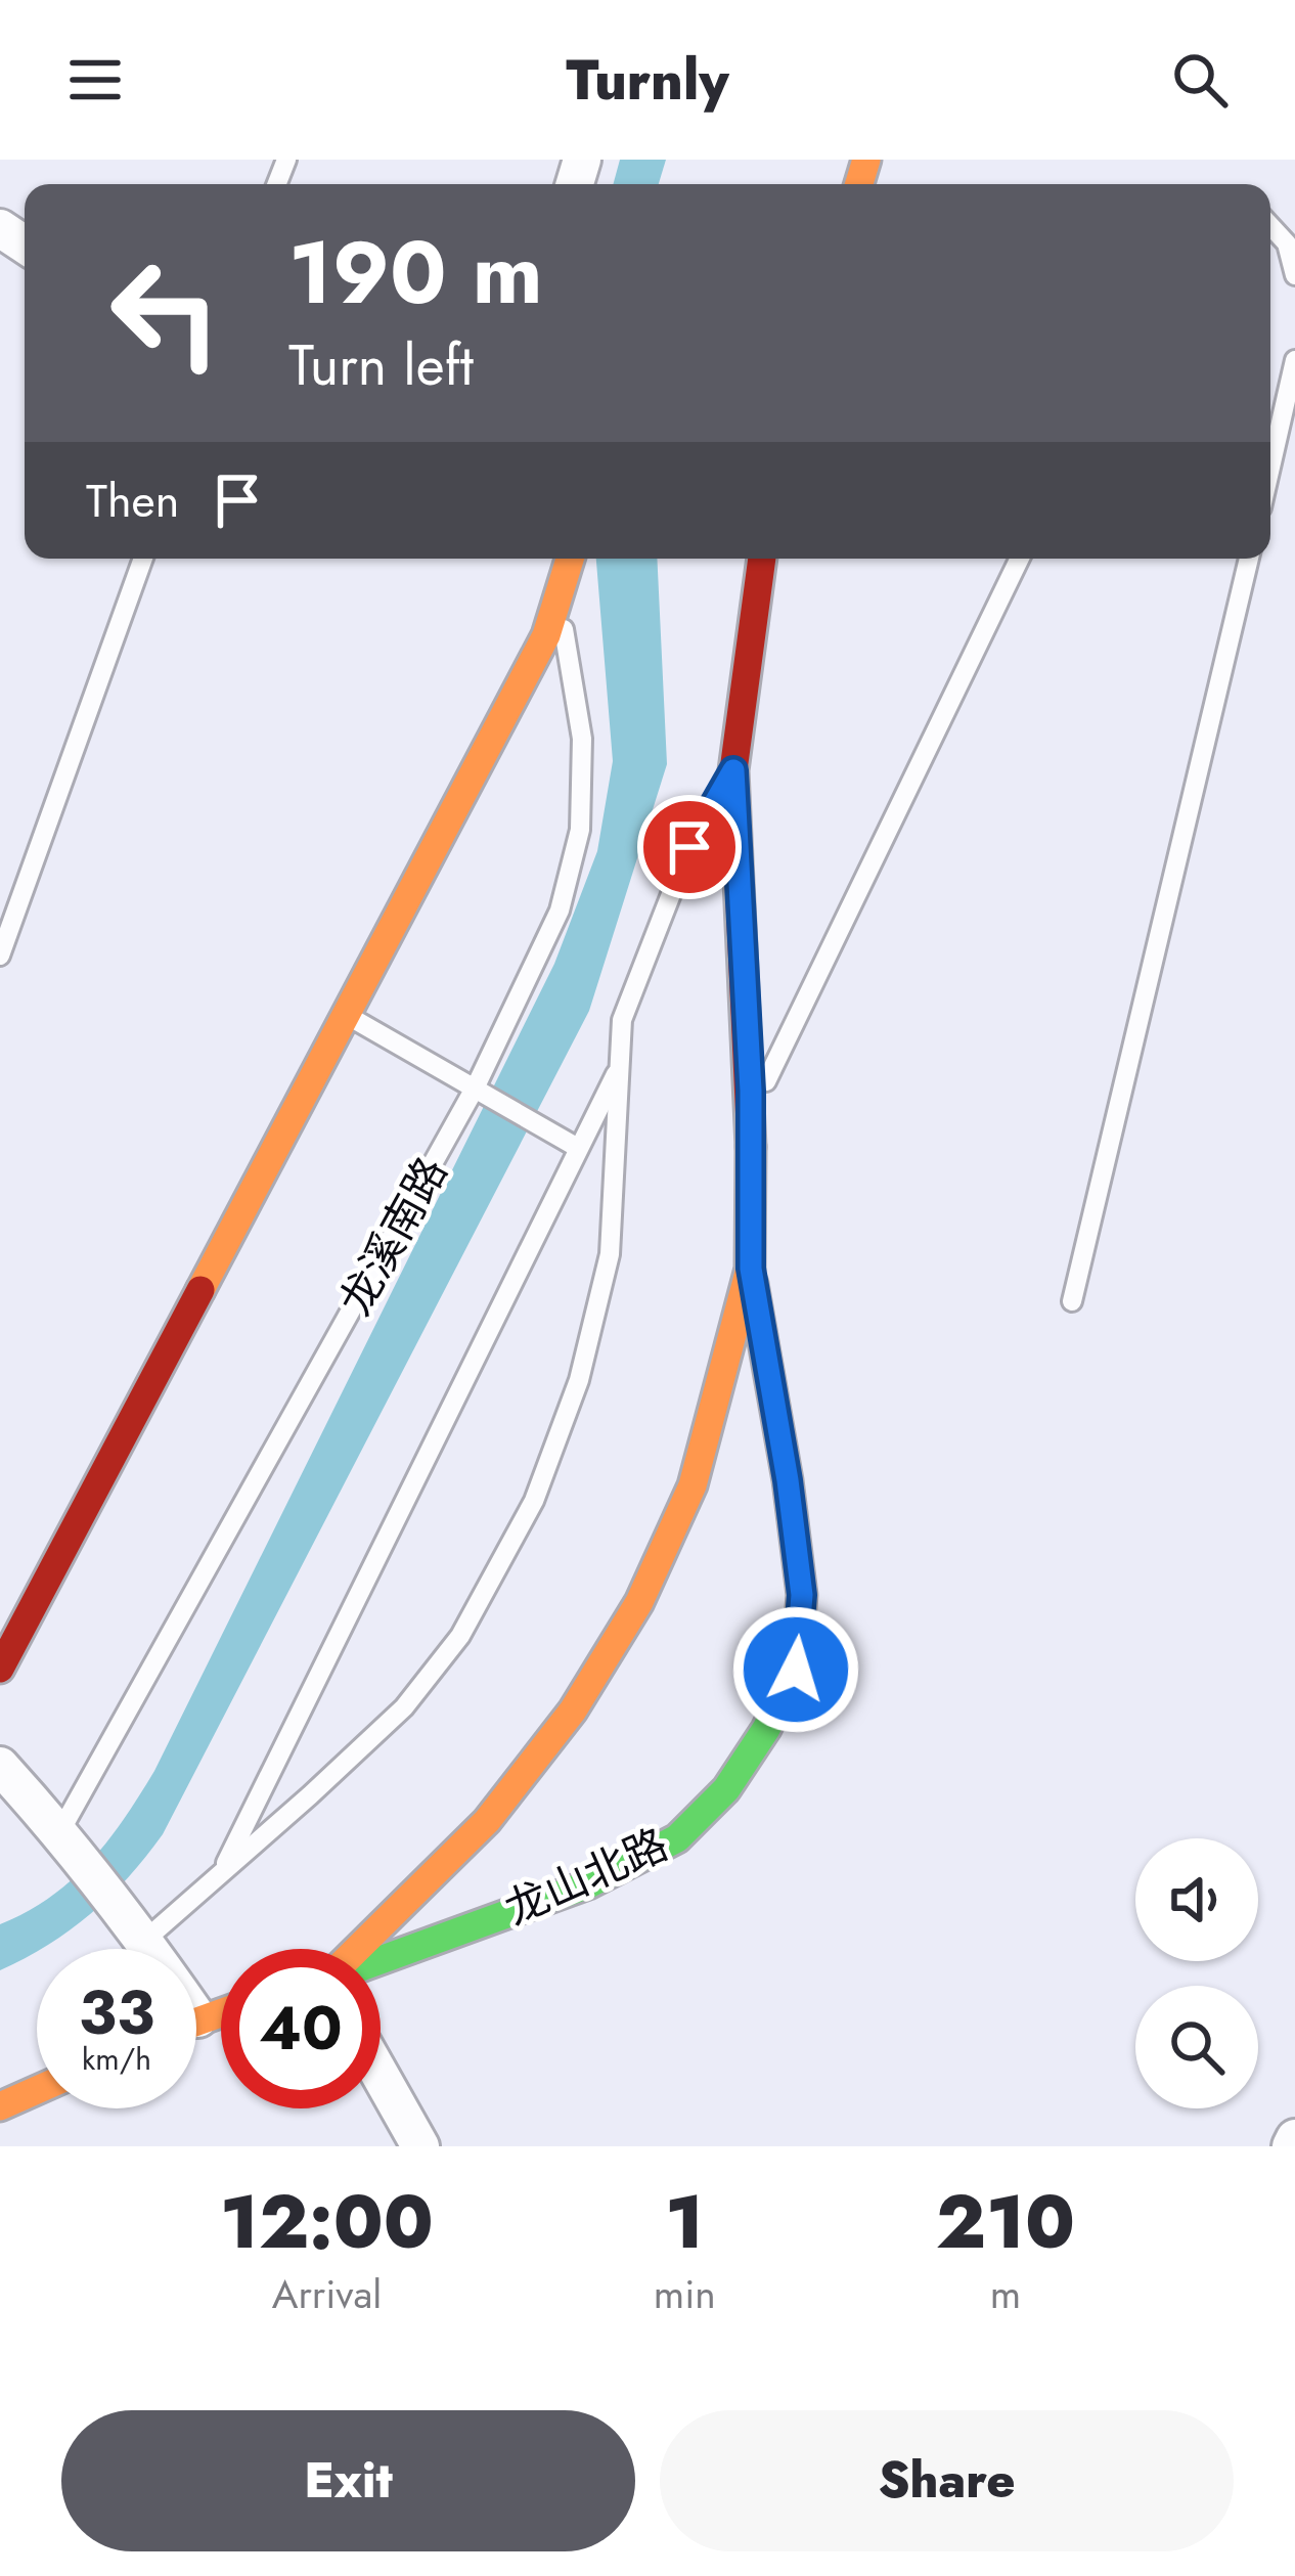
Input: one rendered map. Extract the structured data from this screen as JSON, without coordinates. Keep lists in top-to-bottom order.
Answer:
{
  "streets": {
    "street": ["龙溪南路", "龙山北路"]
  },
  "page": {
    "header": "Turnly",
    "turn": ["190 m", "Turn left"],
    "then": "Then",
    "speed": "33 km/h",
    "limit": "40",
    "eta": [
      "12:00",
      "Arrival",
      "1",
      "min",
      "210",
      "m"
    ],
    "buttons": ["Exit", "Share"]
  }
}
